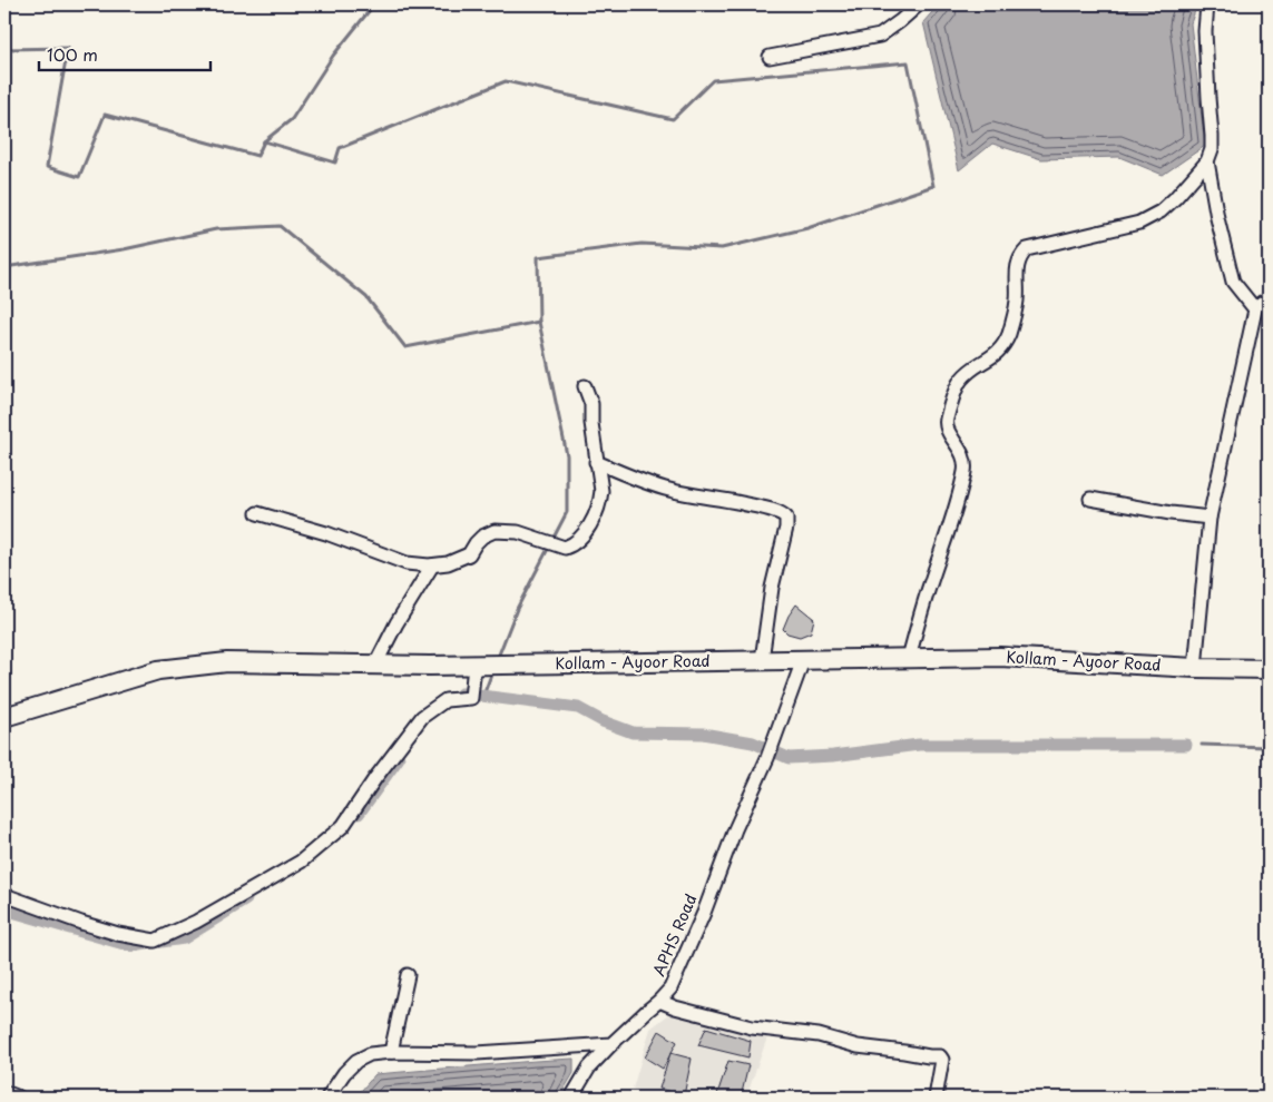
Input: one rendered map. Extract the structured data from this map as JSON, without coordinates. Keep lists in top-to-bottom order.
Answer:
{
  "streets": {
    "main road": ["Kollam - Ayoor Road"],
    "street": ["APHS Road"]
  },
  "crossings": [
    ["Kollam - Ayoor Road", "APHS Road"]
  ],
  "scale_bar": "100 m"
}
